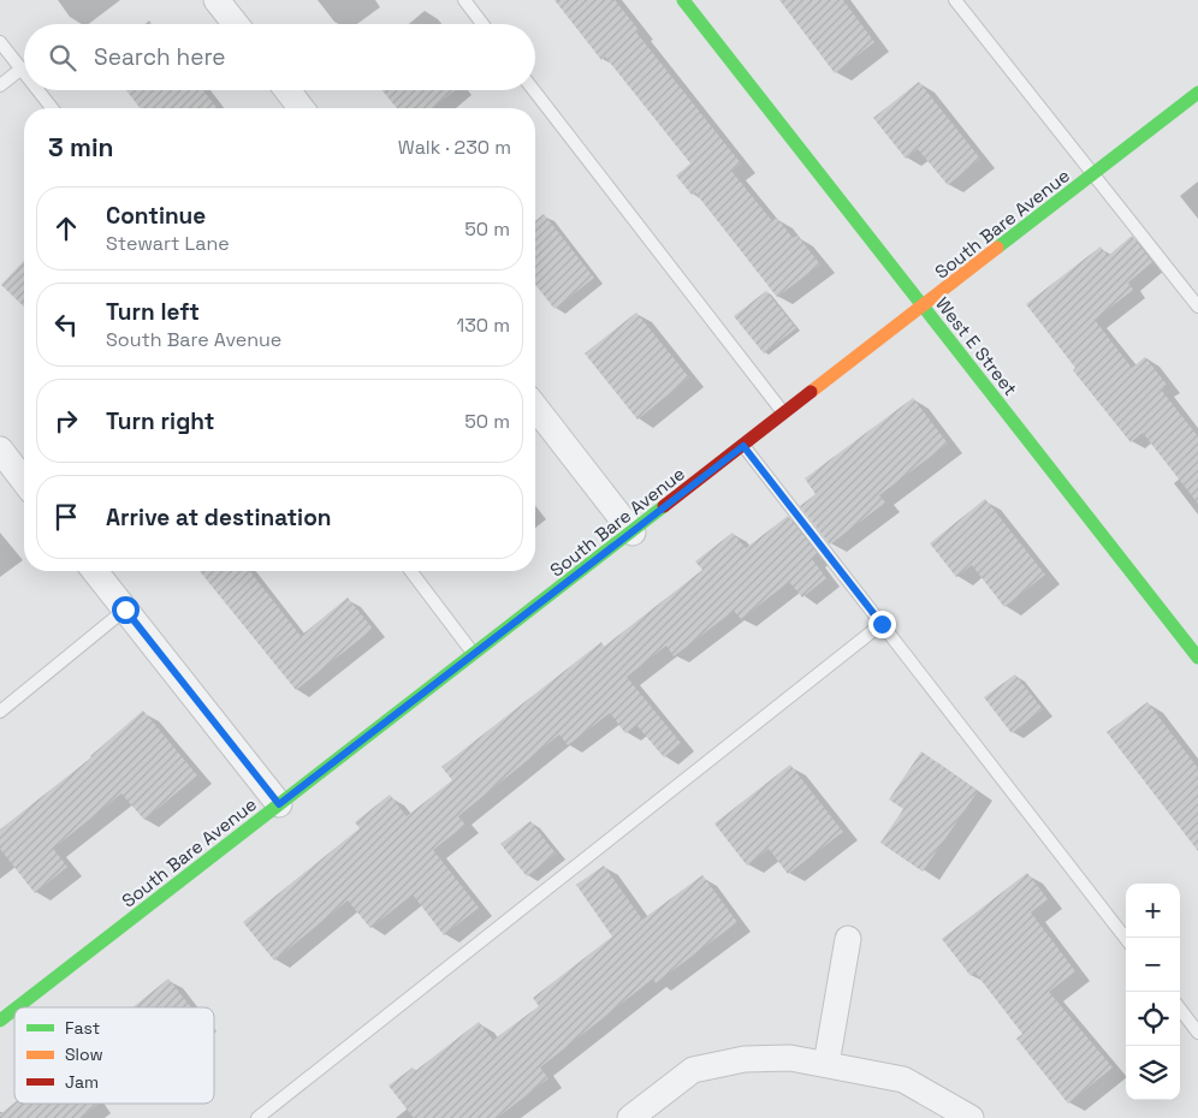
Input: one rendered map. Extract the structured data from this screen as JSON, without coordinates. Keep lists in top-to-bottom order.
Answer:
{
  "streets": {
    "street": ["South Bare Avenue", "West E Street"]
  },
  "crossings": [
    ["South Bare Avenue", "West E Street"]
  ],
  "legend": ["Fast", "Slow", "Jam"],
  "page": {
    "search": "Search here",
    "heading": ["3 min", "Walk · 230 m"],
    "list": [
      ["Continue", "Stewart Lane", "50 m"],
      ["Turn left", "South Bare Avenue", "130 m"],
      ["Turn right", "50 m"],
      "Arrive at destination"
    ],
    "map_buttons": ["+", "−"]
  }
}
